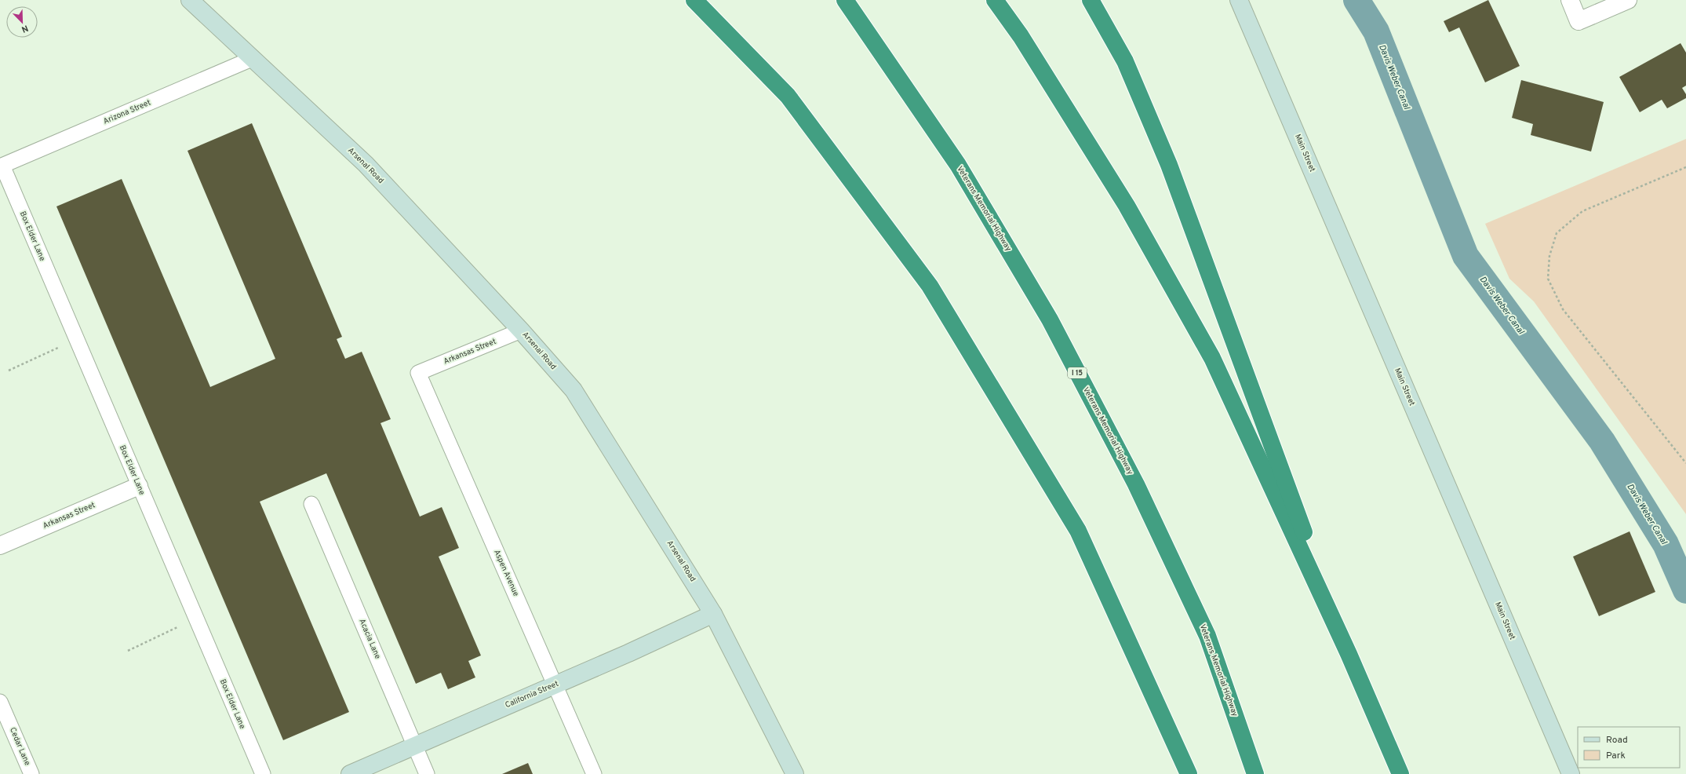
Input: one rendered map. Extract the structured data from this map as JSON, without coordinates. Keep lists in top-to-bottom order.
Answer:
{
  "streets": {
    "highway": ["Veterans Memorial Highway", "I 15"],
    "street": [
      "Main Street",
      "Arsenal Road",
      "Arkansas Street",
      "California Street"
    ],
    "lane": [
      "Arizona Street",
      "Box Elder Lane",
      "Aspen Avenue",
      "Acacia Lane",
      "Cedar Lane"
    ]
  },
  "crossings": [
    ["Arizona Street", "Arsenal Road"],
    ["Arizona Street", "Box Elder Lane"],
    ["Arsenal Road", "Arkansas Street"],
    ["Arsenal Road", "California Street"],
    ["Box Elder Lane", "Arkansas Street"],
    ["Arkansas Street", "Aspen Avenue"],
    ["Aspen Avenue", "California Street"],
    ["Acacia Lane", "California Street"]
  ],
  "water": ["Davis Weber Canal"],
  "legend": ["Road", "Park"],
  "north": "bottom right"
}
